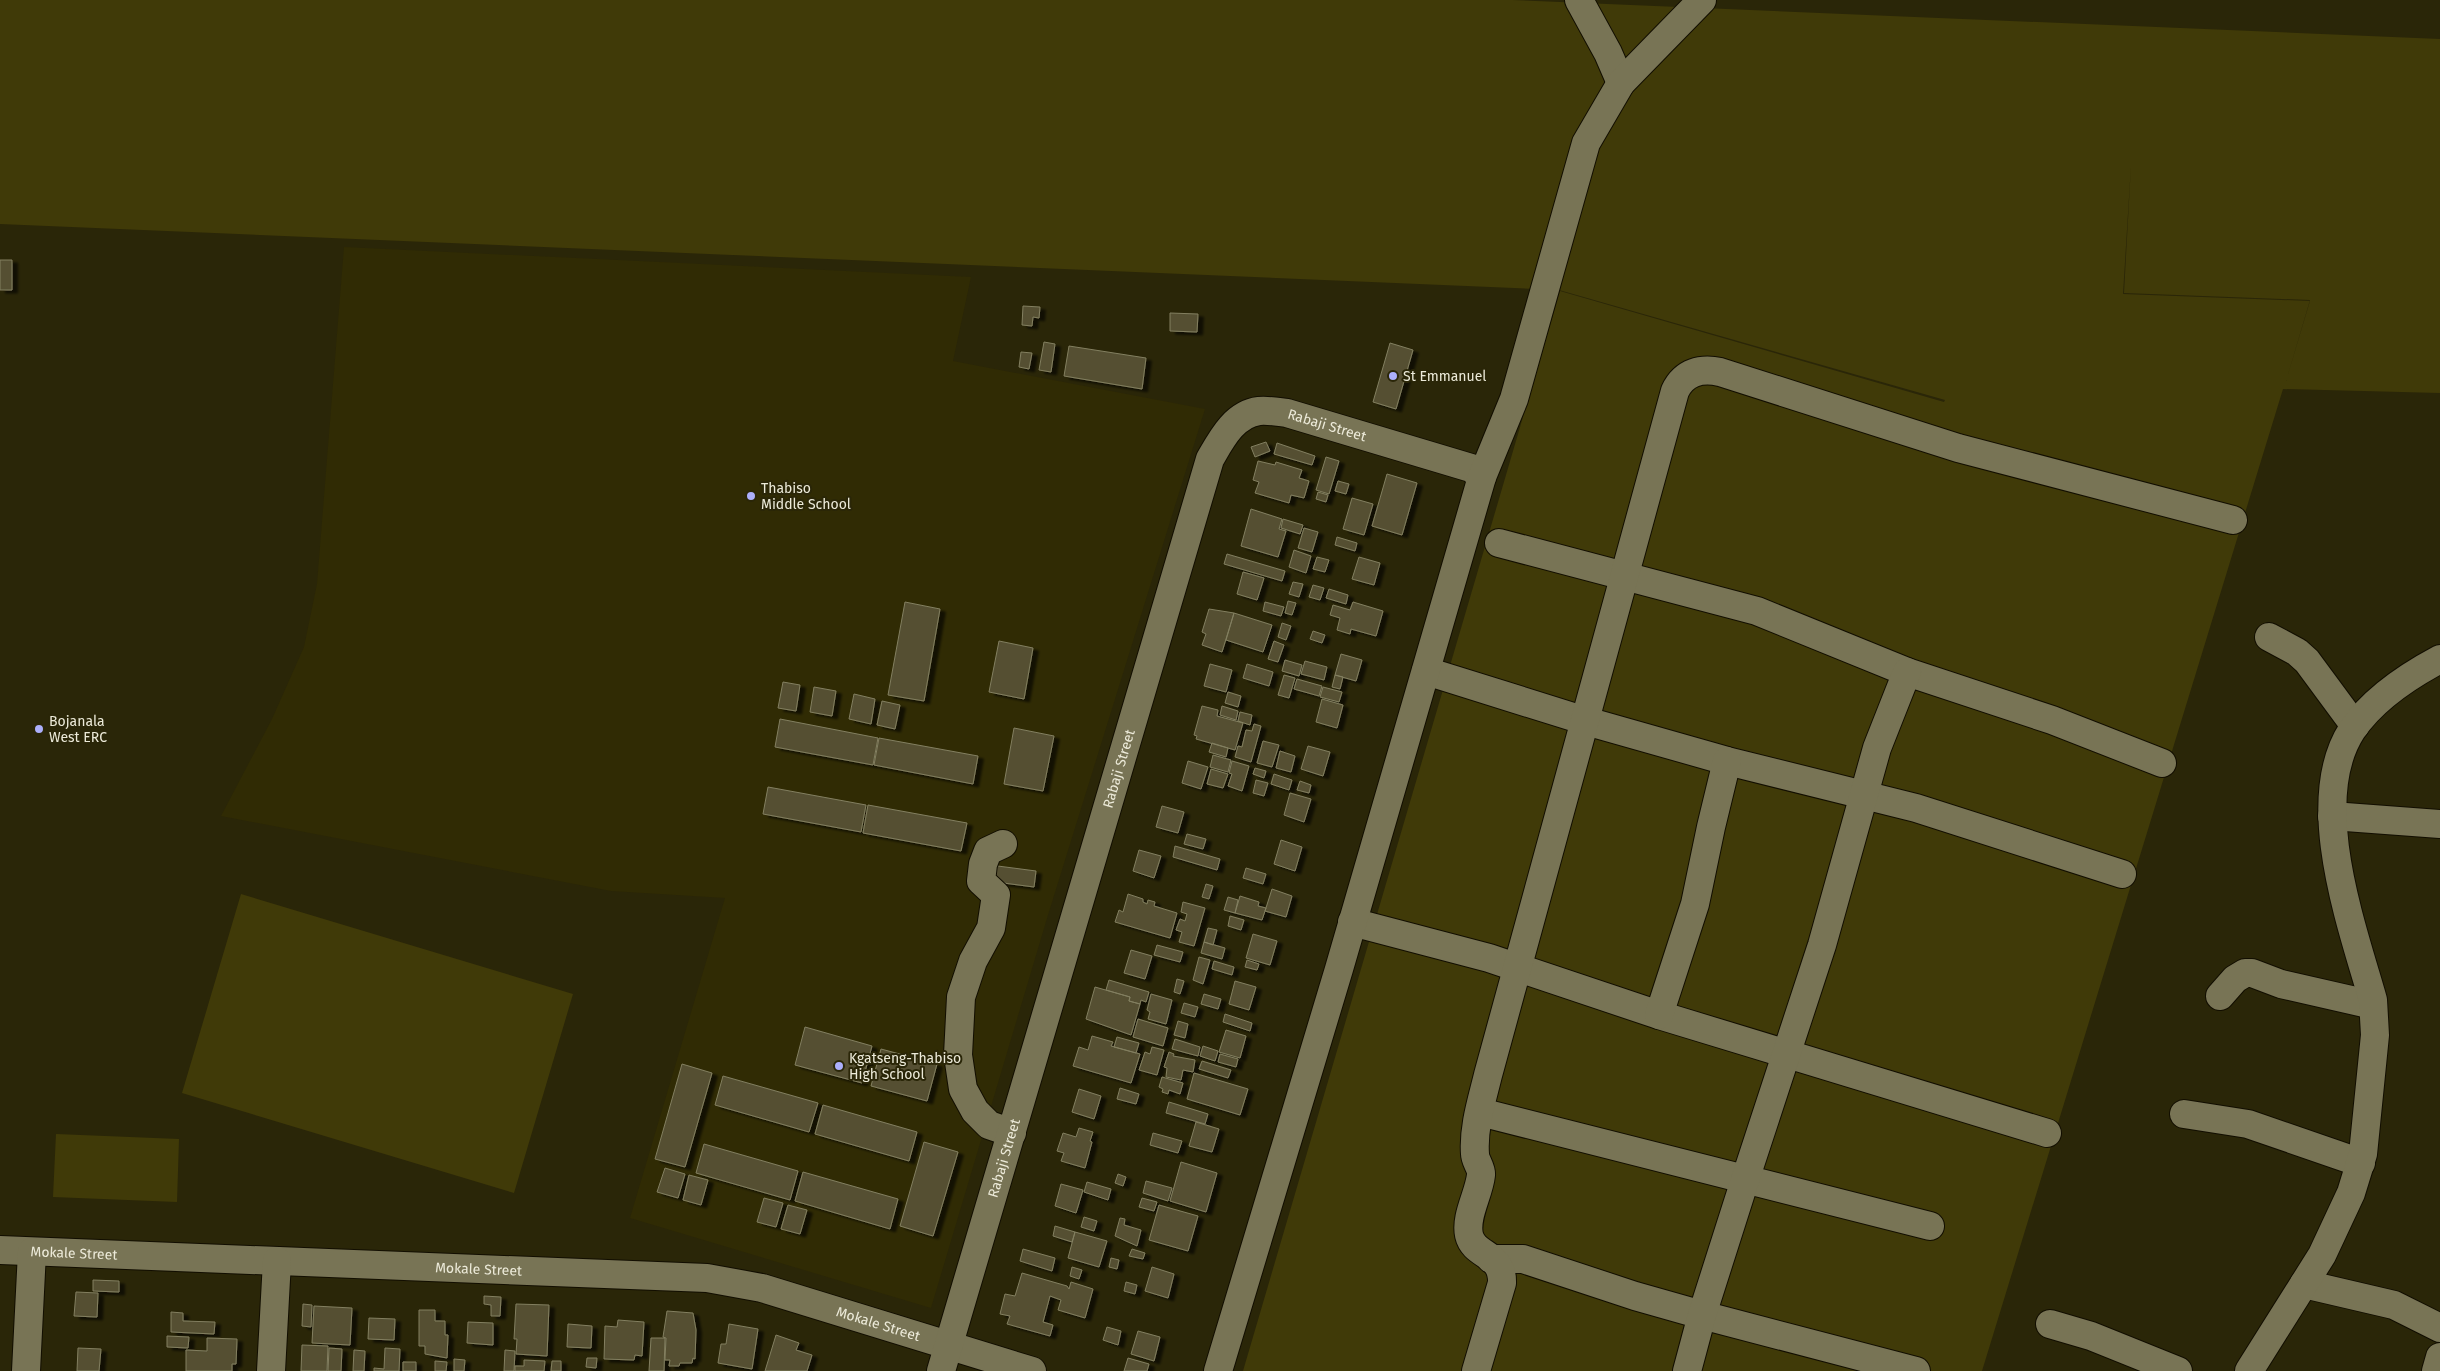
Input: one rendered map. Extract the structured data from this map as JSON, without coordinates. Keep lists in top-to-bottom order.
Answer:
{
  "streets": {
    "street": ["Rabaji Street", "Mokale Street"]
  },
  "crossings": [
    ["Rabaji Street", "Mokale Street"]
  ],
  "places": [
    "St Emmanuel",
    "Thabiso Middle School",
    "Bojanala West ERC",
    "Kgatseng-Thabiso High School"
  ]
}
